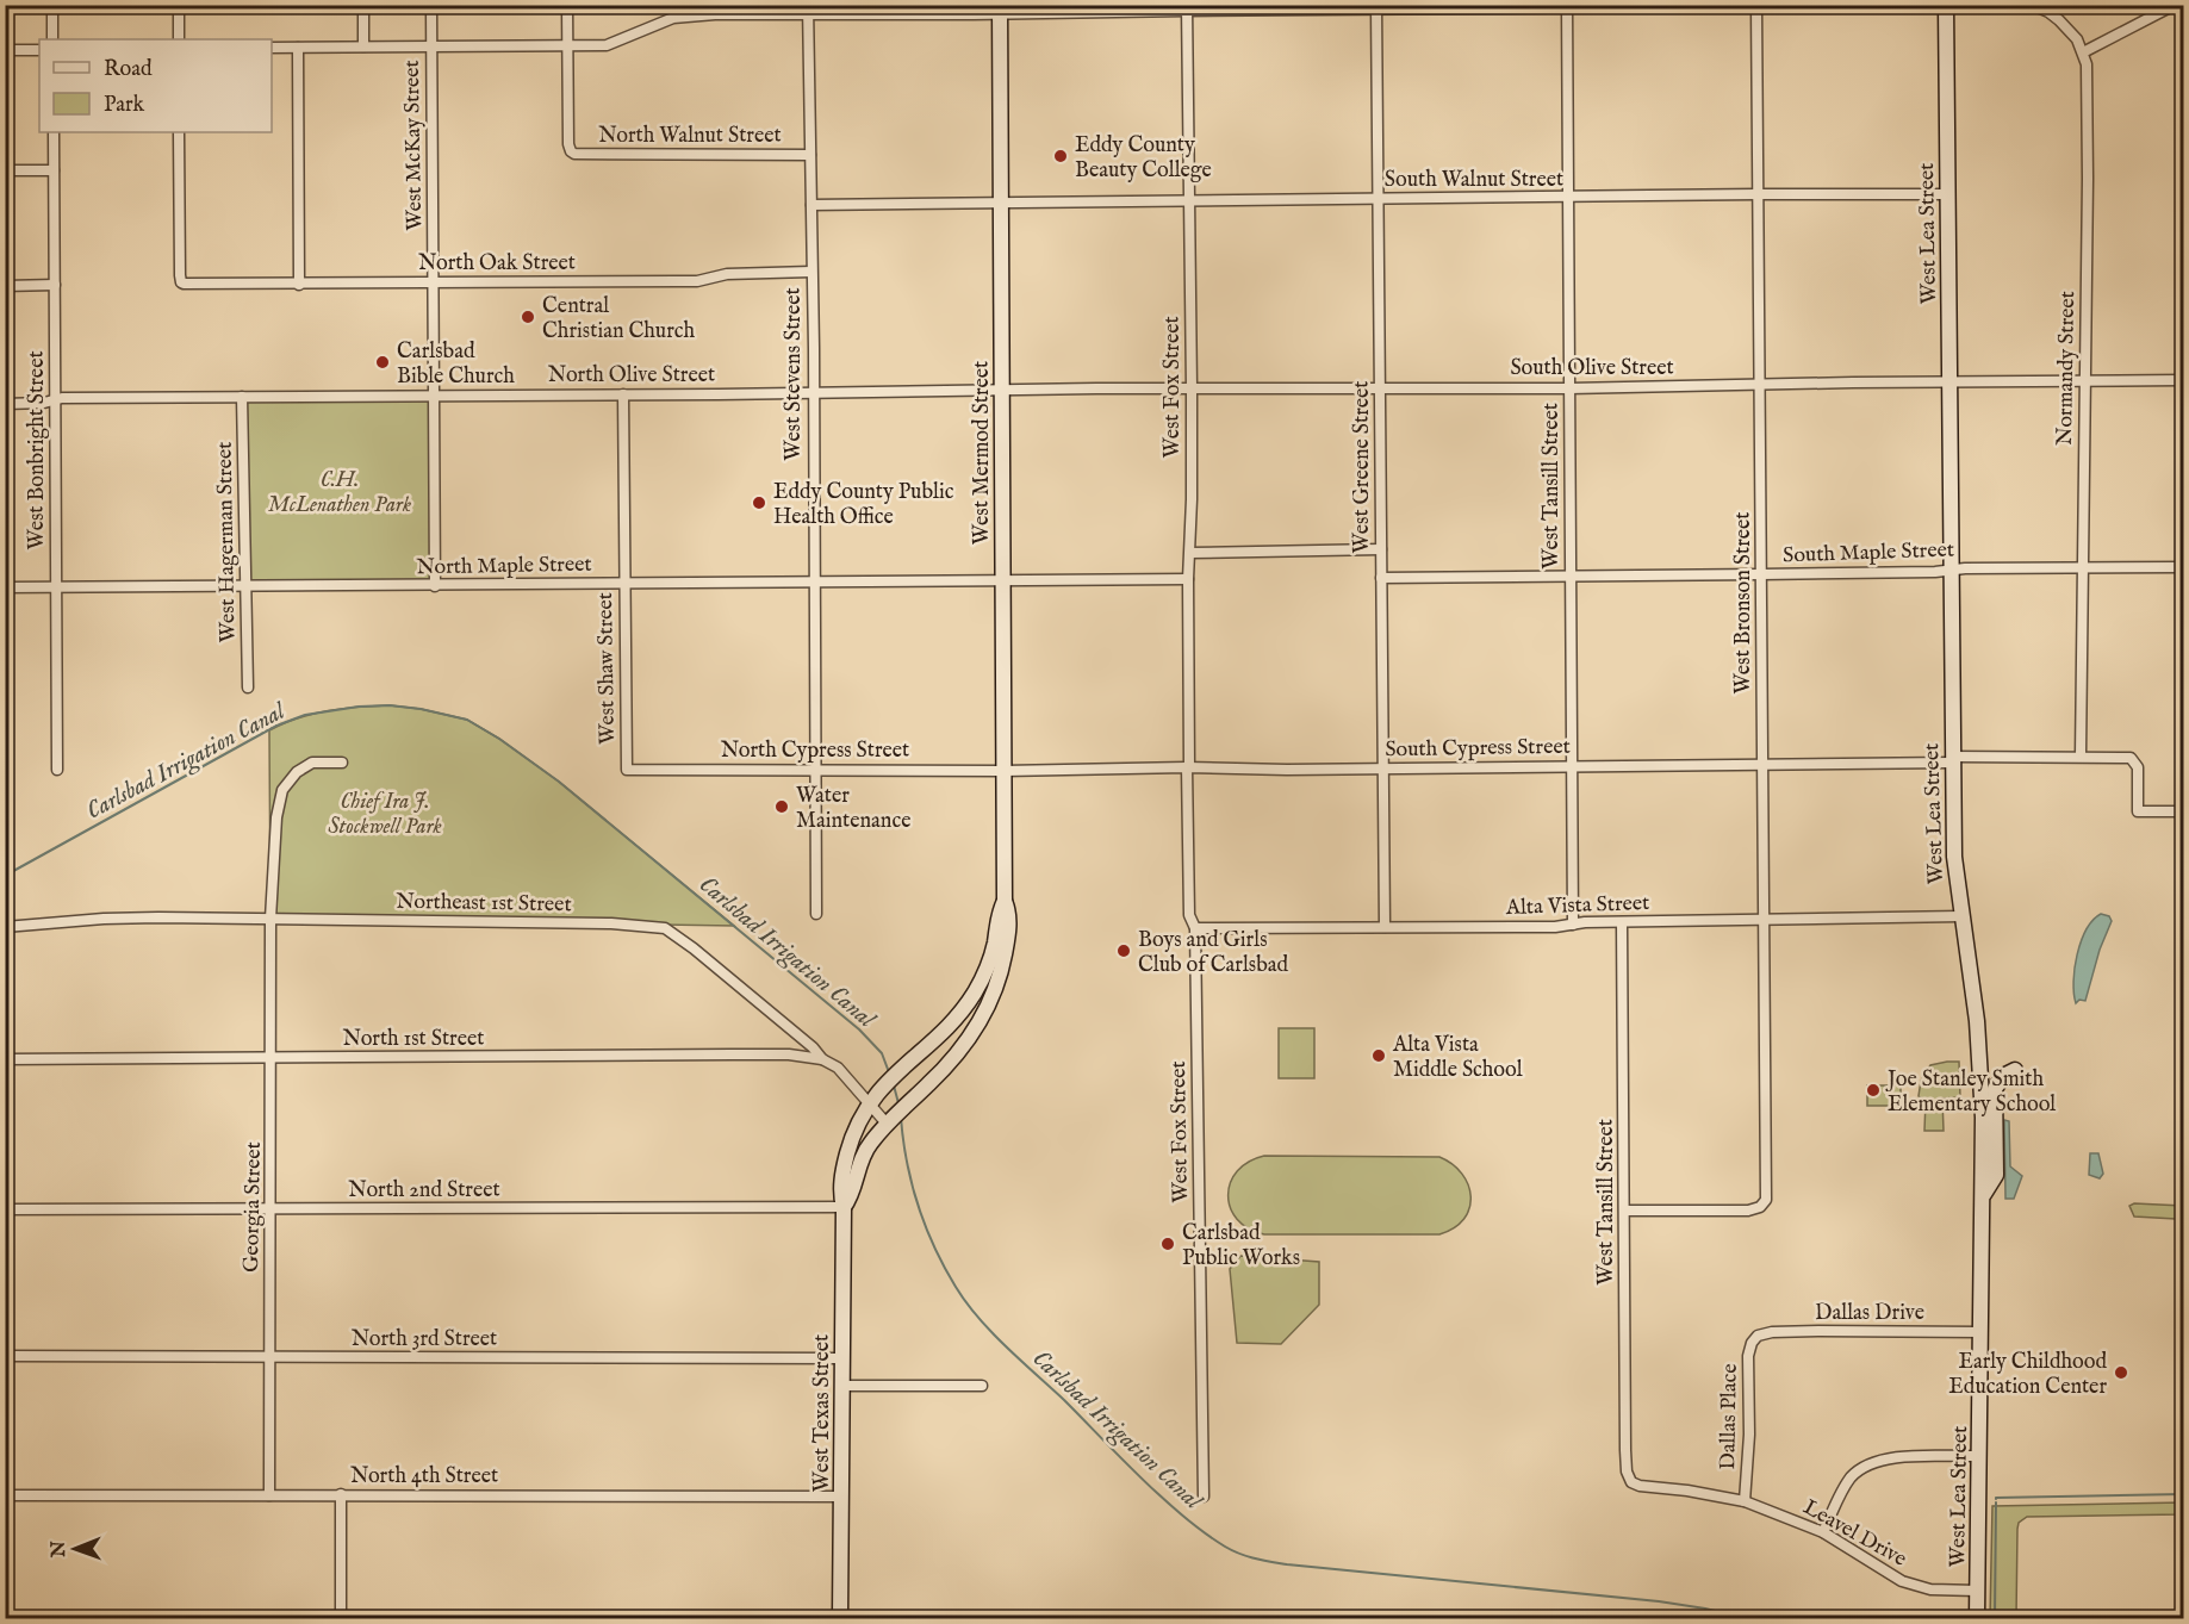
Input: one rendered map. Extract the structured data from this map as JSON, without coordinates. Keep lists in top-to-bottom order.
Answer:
{
  "streets": {
    "street": [
      "North Walnut Street",
      "West McKay Street",
      "South Walnut Street",
      "West Lea Street",
      "North Oak Street",
      "South Olive Street",
      "Normandy Street",
      "North Olive Street",
      "West Stevens Street",
      "West Fox Street",
      "West Bonbright Street",
      "West Mermod Street",
      "West Greene Street",
      "West Tansill Street",
      "West Hagerman Street",
      "South Maple Street",
      "North Maple Street",
      "West Bronson Street",
      "West Shaw Street",
      "South Cypress Street",
      "North Cypress Street",
      "Northeast 1st Street",
      "Alta Vista Street",
      "North 1st Street",
      "North 2nd Street",
      "Georgia Street",
      "Dallas Drive",
      "North 3rd Street",
      "West Texas Street",
      "Dallas Place",
      "North 4th Street",
      "Leavel Drive"
    ]
  },
  "crossings": [
    ["North Walnut Street", "West Stevens Street"],
    ["West McKay Street", "North Oak Street"],
    ["West McKay Street", "North Olive Street"],
    ["West McKay Street", "North Maple Street"],
    ["South Walnut Street", "West Lea Street"],
    ["South Walnut Street", "West Fox Street"],
    ["South Walnut Street", "West Mermod Street"],
    ["South Walnut Street", "West Greene Street"],
    ["South Walnut Street", "West Tansill Street"],
    ["South Walnut Street", "West Bronson Street"],
    ["West Lea Street", "South Olive Street"],
    ["West Lea Street", "South Maple Street"],
    ["West Lea Street", "South Cypress Street"],
    ["West Lea Street", "Alta Vista Street"],
    ["West Lea Street", "Dallas Drive"],
    ["West Lea Street", "Leavel Drive"],
    ["North Oak Street", "West Stevens Street"],
    ["South Olive Street", "Normandy Street"],
    ["South Olive Street", "North Olive Street"],
    ["South Olive Street", "West Fox Street"],
    ["South Olive Street", "West Mermod Street"],
    ["South Olive Street", "West Greene Street"],
    ["South Olive Street", "West Tansill Street"],
    ["South Olive Street", "West Bronson Street"],
    ["Normandy Street", "South Maple Street"],
    ["Normandy Street", "South Cypress Street"],
    ["North Olive Street", "West Stevens Street"],
    ["North Olive Street", "West Bonbright Street"],
    ["North Olive Street", "West Mermod Street"],
    ["North Olive Street", "West Hagerman Street"],
    ["North Olive Street", "West Shaw Street"],
    ["West Stevens Street", "North Maple Street"],
    ["West Stevens Street", "North Cypress Street"],
    ["West Fox Street", "South Cypress Street"],
    ["West Fox Street", "Alta Vista Street"],
    ["West Bonbright Street", "North Maple Street"],
    ["West Mermod Street", "North Maple Street"],
    ["West Mermod Street", "South Cypress Street"],
    ["West Mermod Street", "North Cypress Street"],
    ["West Mermod Street", "West Texas Street"],
    ["West Greene Street", "South Maple Street"],
    ["West Greene Street", "South Cypress Street"],
    ["West Greene Street", "Alta Vista Street"],
    ["West Tansill Street", "South Maple Street"],
    ["West Tansill Street", "West Bronson Street"],
    ["West Tansill Street", "South Cypress Street"],
    ["West Tansill Street", "Alta Vista Street"],
    ["West Tansill Street", "Leavel Drive"],
    ["West Hagerman Street", "North Maple Street"],
    ["South Maple Street", "West Bronson Street"],
    ["North Maple Street", "West Shaw Street"],
    ["West Bronson Street", "South Cypress Street"],
    ["West Bronson Street", "Alta Vista Street"],
    ["West Shaw Street", "North Cypress Street"],
    ["South Cypress Street", "North Cypress Street"],
    ["Northeast 1st Street", "North 1st Street"],
    ["Northeast 1st Street", "Georgia Street"],
    ["Northeast 1st Street", "West Texas Street"],
    ["North 1st Street", "Georgia Street"],
    ["North 2nd Street", "Georgia Street"],
    ["North 2nd Street", "West Texas Street"],
    ["Georgia Street", "North 3rd Street"],
    ["Georgia Street", "North 4th Street"],
    ["Dallas Drive", "Dallas Place"],
    ["North 3rd Street", "West Texas Street"],
    ["West Texas Street", "North 4th Street"],
    ["Dallas Place", "Leavel Drive"]
  ],
  "water": ["Carlsbad Irrigation Canal"],
  "parks": ["C.H. McLenathen Park", "Chief Ira J. Stockwell Park"],
  "places": [
    "Eddy County Beauty College",
    "Central Christian Church",
    "Carlsbad Bible Church",
    "Eddy County Public Health Office",
    "Water Maintenance",
    "Boys and Girls Club of Carlsbad",
    "Alta Vista Middle School",
    "Joe Stanley Smith Elementary School",
    "Carlsbad Public Works",
    "Early Childhood Education Center"
  ],
  "legend": ["Road", "Park"],
  "north": "left"
}
